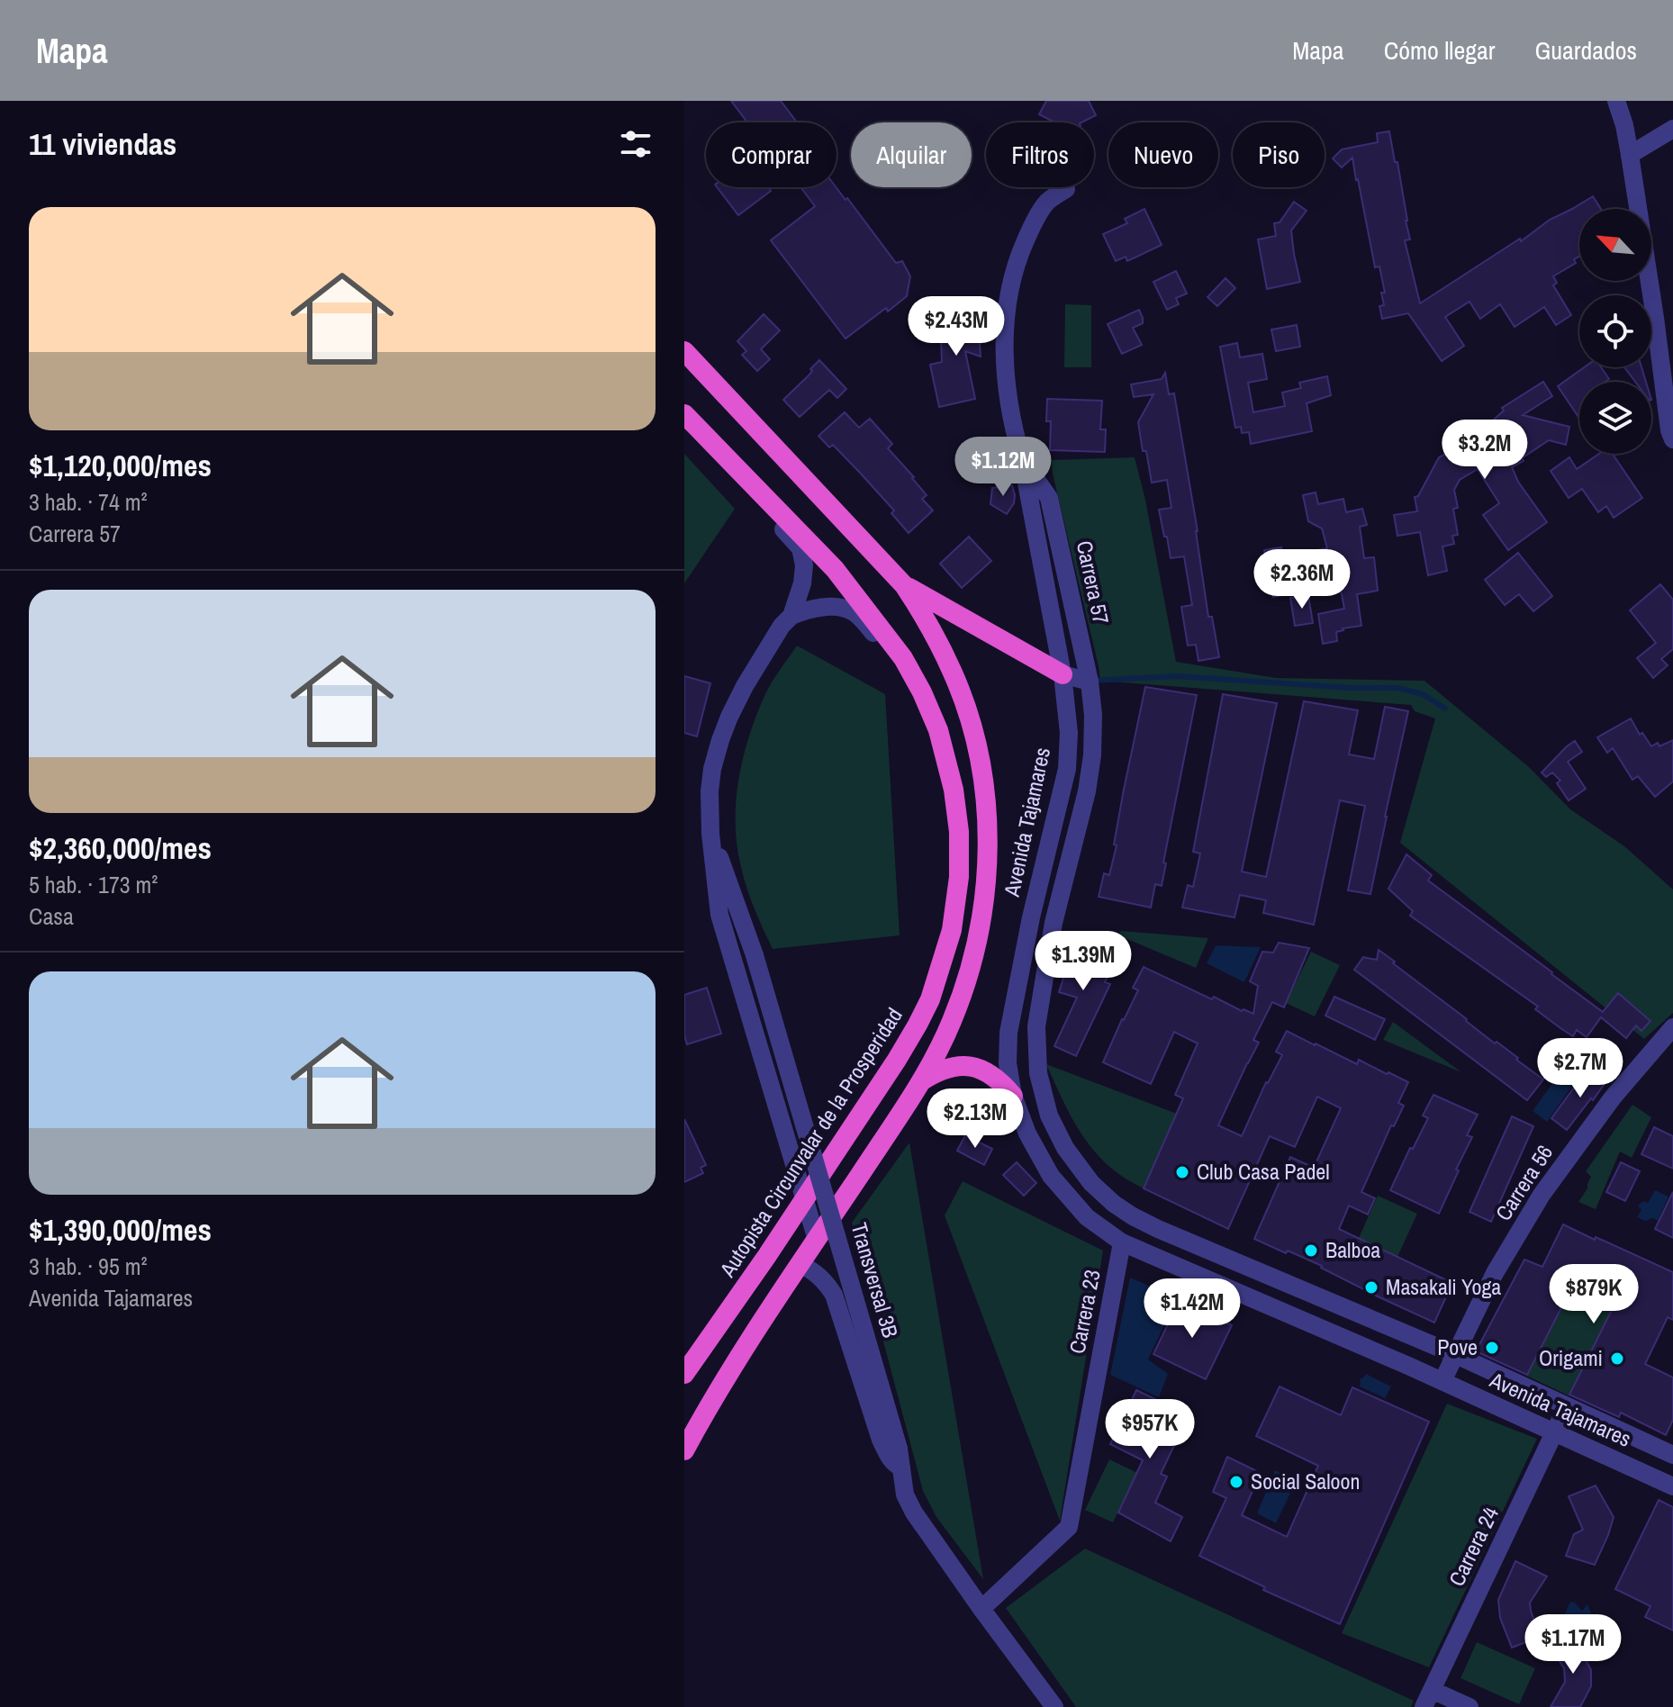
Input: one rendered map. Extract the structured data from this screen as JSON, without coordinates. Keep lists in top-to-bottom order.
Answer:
{
  "streets": {
    "highway": ["Autopista Circunvalar de la Prosperidad"],
    "street": [
      "Carrera 57",
      "Avenida Tajamares",
      "Carrera 56",
      "Transversal 3B",
      "Carrera 23",
      "Carrera 24"
    ]
  },
  "crossings": [
    ["Carrera 57", "Avenida Tajamares"],
    ["Avenida Tajamares", "Carrera 56"],
    ["Avenida Tajamares", "Carrera 23"],
    ["Avenida Tajamares", "Carrera 24"],
    ["Autopista Circunvalar de la Prosperidad", "Transversal 3B"],
    ["Transversal 3B", "Carrera 23"]
  ],
  "places": [
    "Club Casa Padel",
    "Balboa",
    "Masakali Yoga",
    "Pove",
    "Origami",
    "Social Saloon"
  ],
  "north": "top left",
  "page": {
    "header": "Mapa",
    "nav": ["Mapa", "Cómo llegar", "Guardados"],
    "heading": "11 viviendas",
    "chip": [
      "Comprar",
      "Alquilar",
      "Filtros",
      "Nuevo",
      "Piso"
    ],
    "list": [
      {
        "name": "$1,120,000/mes",
        "note": "3 hab. · 74 m² · Carrera 57"
      },
      {
        "name": "$2,360,000/mes",
        "note": "5 hab. · 173 m² · Casa"
      },
      {
        "name": "$1,390,000/mes",
        "note": "3 hab. · 95 m² · Avenida Tajamares"
      }
    ],
    "price": [
      "$2.43M",
      "$3.2M",
      "$1.12M",
      "$2.36M",
      "$1.39M",
      "$2.7M",
      "$2.13M",
      "$879K",
      "$1.42M",
      "$957K",
      "$1.17M"
    ]
  }
}
